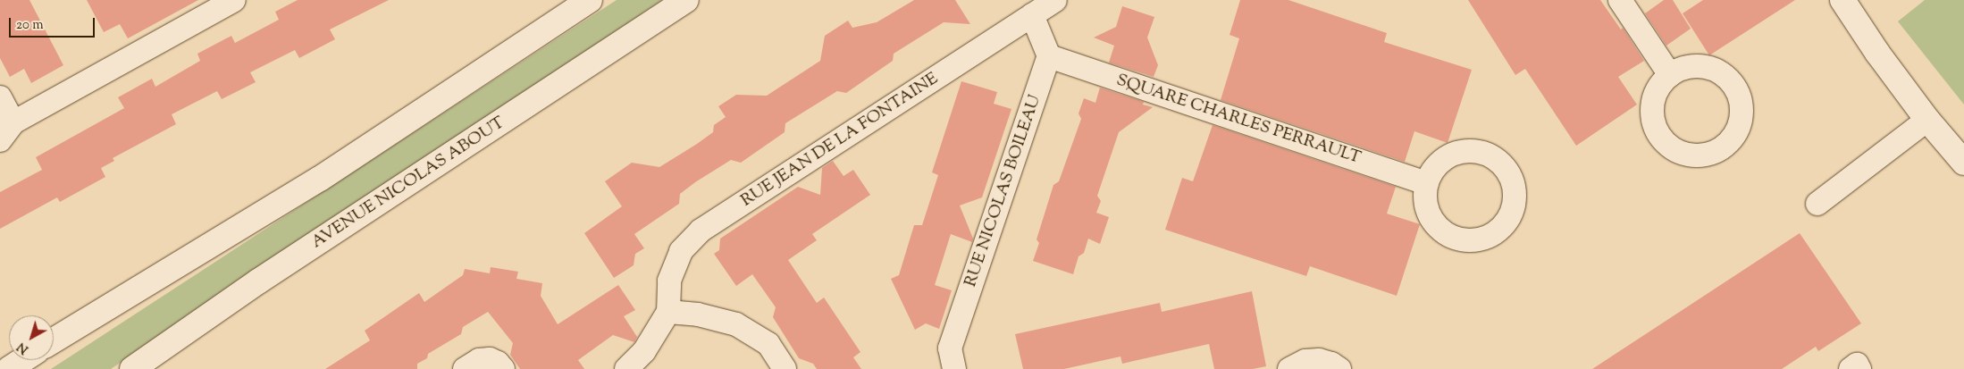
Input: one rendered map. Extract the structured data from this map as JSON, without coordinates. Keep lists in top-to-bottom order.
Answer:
{
  "streets": {
    "main road": ["AVENUE NICOLAS ABOUT"],
    "street": ["SQUARE CHARLES PERRAULT", "RUE JEAN DE LA FONTAINE", "RUE NICOLAS BOILEAU"]
  },
  "crossings": [
    ["SQUARE CHARLES PERRAULT", "RUE NICOLAS BOILEAU"]
  ],
  "scale_bar": "20 m",
  "north": "bottom left"
}
